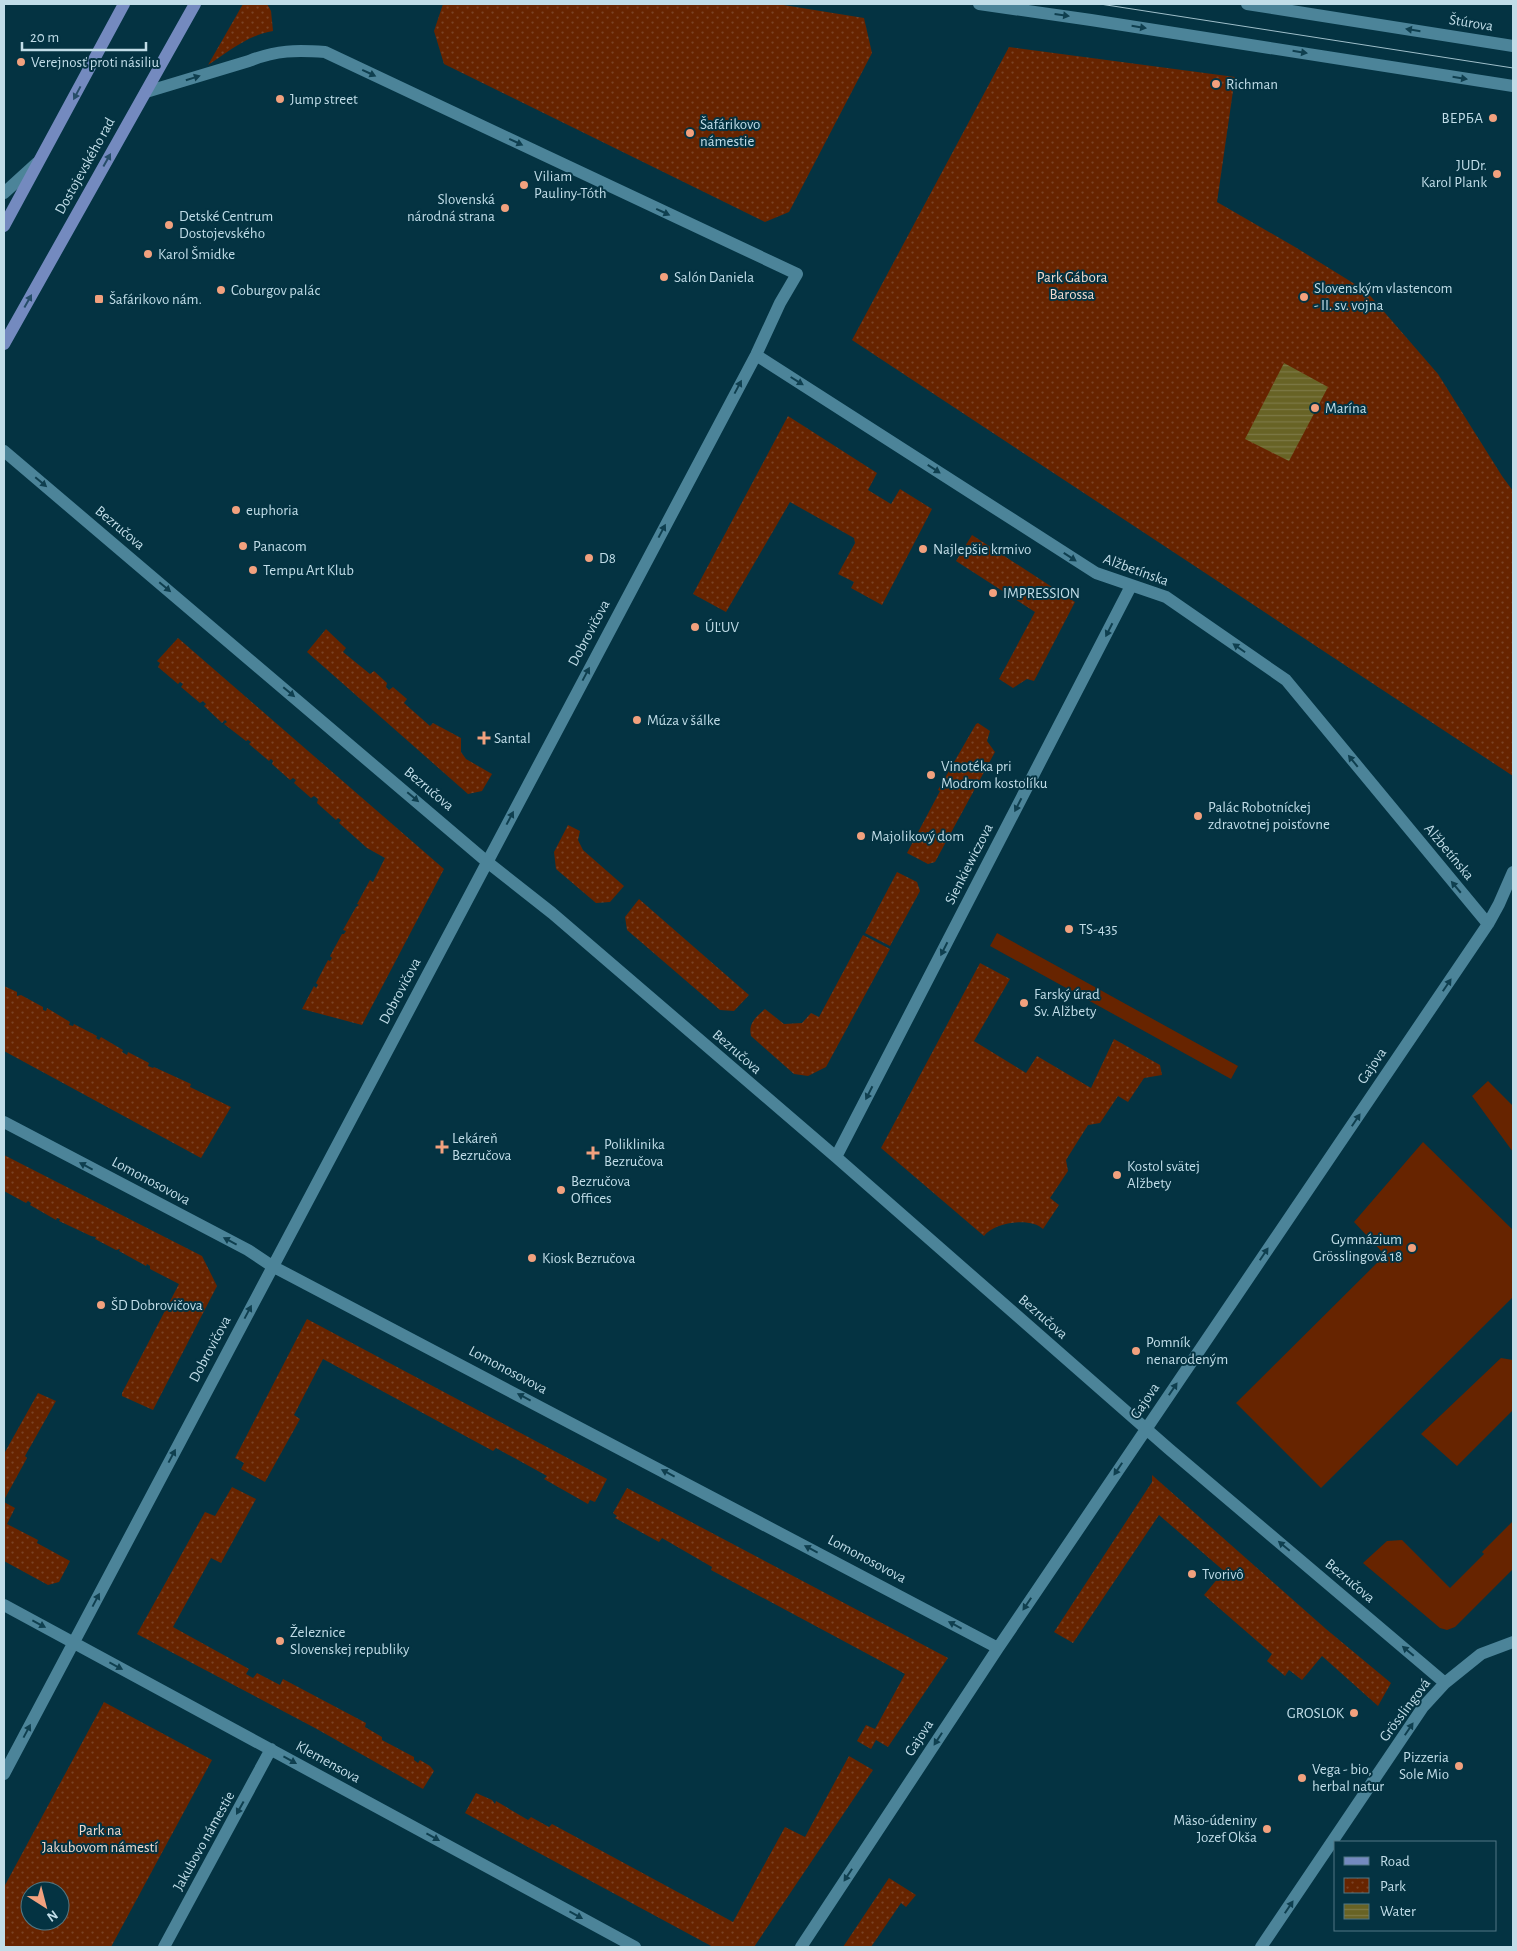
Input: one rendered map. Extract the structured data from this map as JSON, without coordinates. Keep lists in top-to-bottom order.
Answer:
{
  "streets": {
    "main road": ["Dostojevského rad"],
    "street": [
      "Štúrova",
      "Bezručova",
      "Alžbetínska",
      "Dobrovičova",
      "Sienkiewiczova",
      "Gajova",
      "Lomonosovova",
      "Grösslingová",
      "Klemensova",
      "Jakubovo námestie"
    ]
  },
  "crossings": [
    ["Bezručova", "Dobrovičova"],
    ["Bezručova", "Sienkiewiczova"],
    ["Bezručova", "Gajova"],
    ["Bezručova", "Grösslingová"],
    ["Alžbetínska", "Dobrovičova"],
    ["Alžbetínska", "Sienkiewiczova"],
    ["Alžbetínska", "Gajova"],
    ["Dobrovičova", "Lomonosovova"],
    ["Dobrovičova", "Klemensova"],
    ["Gajova", "Lomonosovova"],
    ["Klemensova", "Jakubovo námestie"]
  ],
  "one_way": [
    "Dobrovičova",
    "Sienkiewiczova",
    "Lomonosovova",
    "Grösslingová",
    "Klemensova",
    "Jakubovo námestie"
  ],
  "parks": ["Park Gábora Barossa", "Park na Jakubovom námestí"],
  "places": {
    "other": [
      "Verejnosť proti násiliu",
      "Richman",
      "Jump street",
      "ВЕРБА",
      "Šafárikovo námestie",
      "JUDr. Karol Plank",
      "Viliam Pauliny-Tóth",
      "Slovenská národná strana",
      "Detské Centrum Dostojevského",
      "Karol Šmidke",
      "Salón Daniela",
      "Coburgov palác",
      "Slovenským vlastencom - II. sv. vojna",
      "Marína",
      "euphoria",
      "Panacom",
      "Najlepšie krmivo",
      "D8",
      "Tempu Art Klub",
      "IMPRESSION",
      "ÚĽUV",
      "Múza v šálke",
      "Vinotéka pri Modrom kostolíku",
      "Palác Robotníckej zdravotnej poisťovne",
      "Majolikový dom",
      "TS-435",
      "Farský úrad Sv. Alžbety",
      "Kostol svätej Alžbety",
      "Bezručova Offices",
      "Gymnázium Grösslingová 18",
      "Kiosk Bezručova",
      "ŠD Dobrovičova",
      "Pomník nenarodeným",
      "Tvorivô",
      "Železnice Slovenskej republiky",
      "GROSLOK",
      "Pizzeria Sole Mio",
      "Vega - bio, herbal natur",
      "Mäso-údeniny Jozef Okša"
    ],
    "transit": ["Šafárikovo nám."],
    "health": ["Santal", "Lekáreň Bezručova", "Poliklinika Bezručova"]
  },
  "legend": ["Road", "Park", "Water"],
  "scale_bar": "20 m",
  "north": "bottom right"
}
